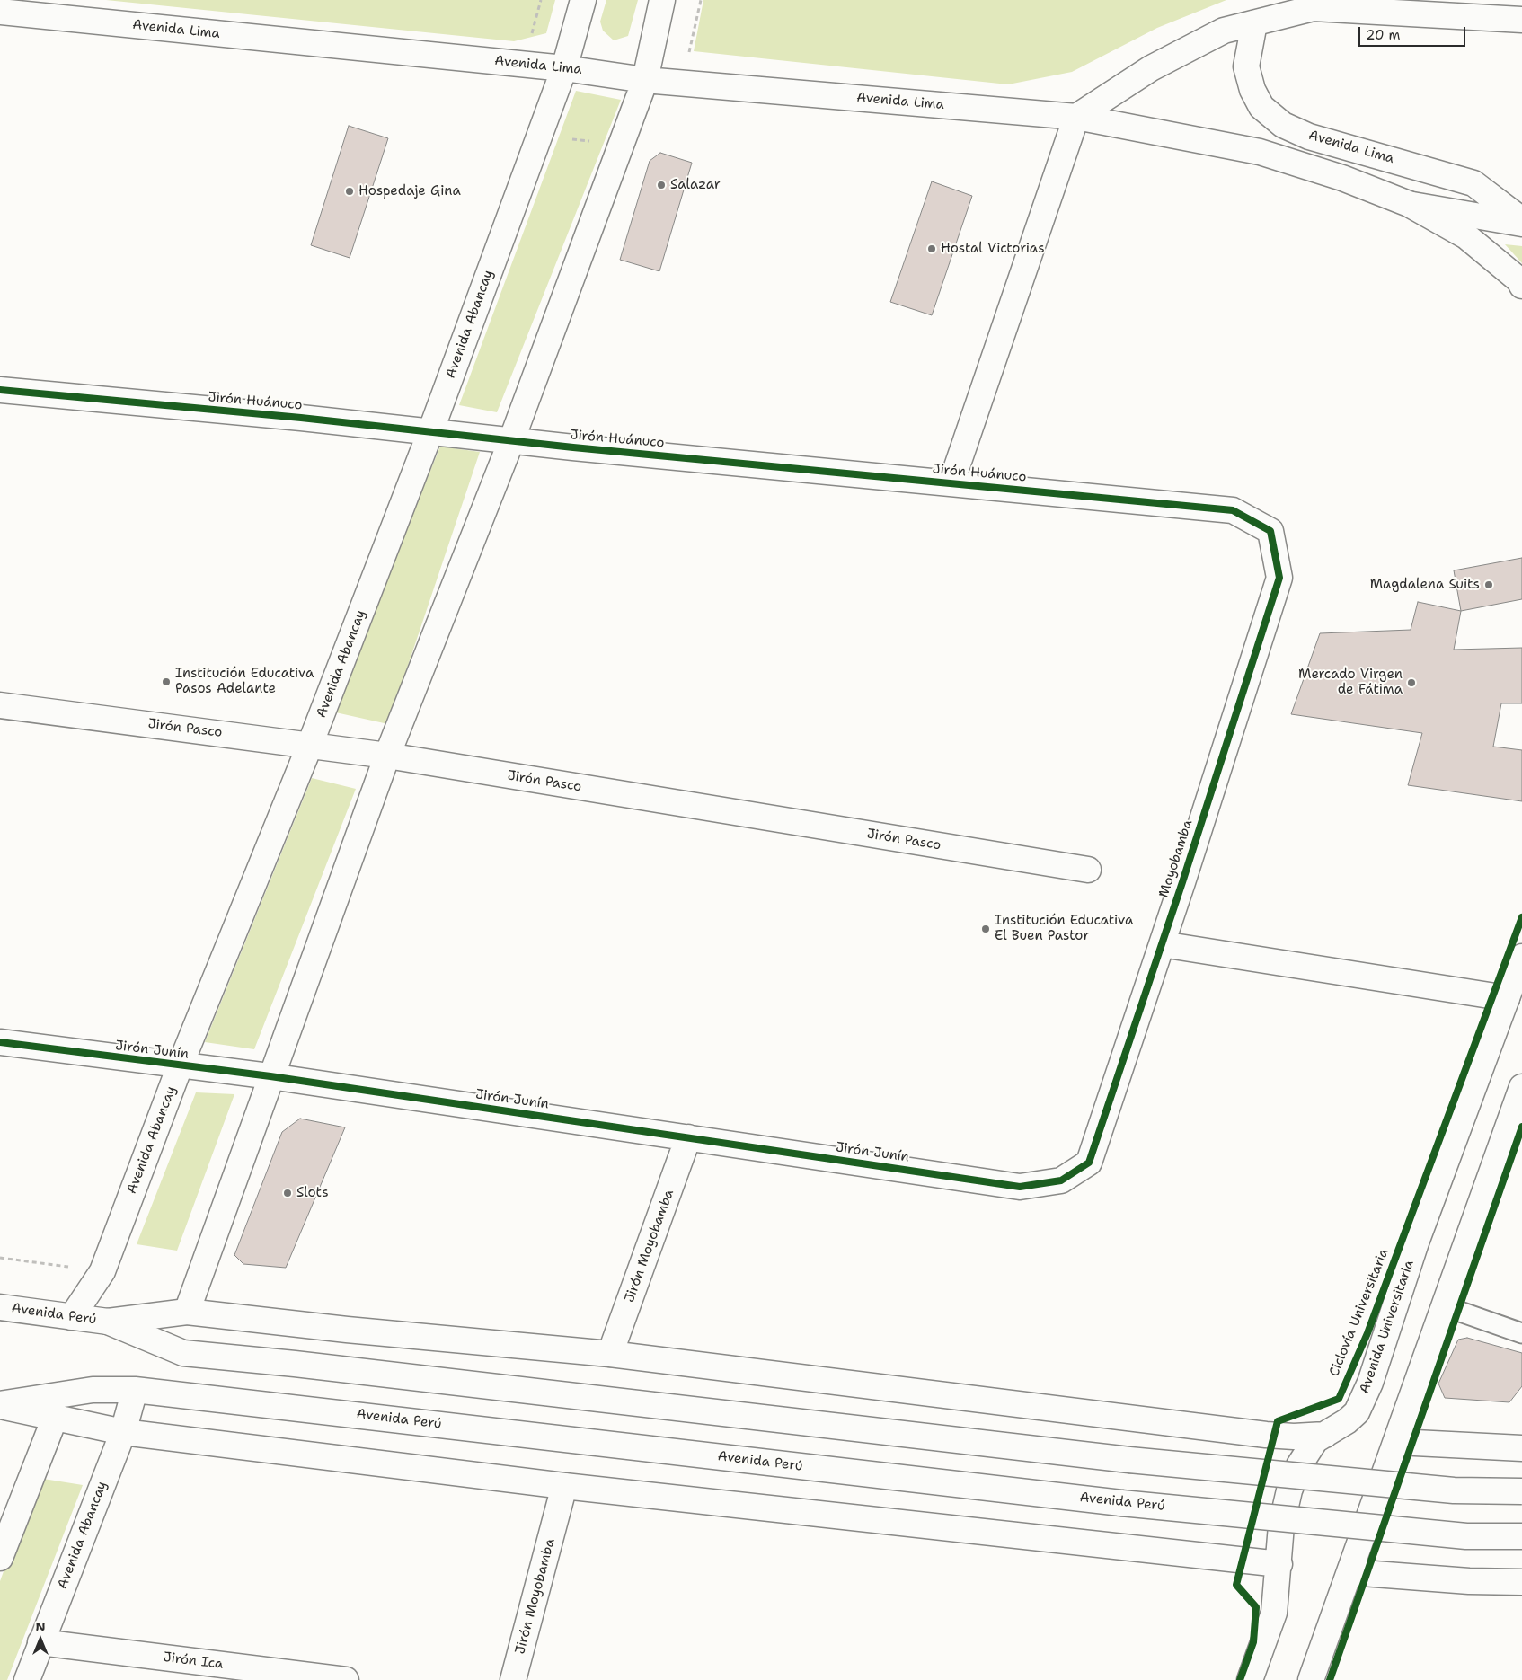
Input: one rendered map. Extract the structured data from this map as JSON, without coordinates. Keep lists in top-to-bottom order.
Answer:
{
  "streets": {
    "street": [
      "Avenida Lima",
      "Avenida Abancay",
      "Jirón Huánuco",
      "Jirón Pasco",
      "Moyobamba",
      "Jirón Junín",
      "Jirón Moyobamba",
      "Avenida Perú",
      "Avenida Universitaria",
      "Jirón Ica"
    ],
    "cycle path": ["Ciclovía Universitaria"]
  },
  "crossings": [
    ["Avenida Lima", "Avenida Abancay"],
    ["Avenida Abancay", "Jirón Huánuco"],
    ["Avenida Abancay", "Jirón Pasco"],
    ["Avenida Abancay", "Jirón Junín"],
    ["Avenida Abancay", "Avenida Perú"],
    ["Avenida Abancay", "Jirón Ica"],
    ["Jirón Huánuco", "Moyobamba"],
    ["Moyobamba", "Jirón Junín"],
    ["Jirón Junín", "Jirón Moyobamba"],
    ["Jirón Moyobamba", "Avenida Perú"],
    ["Avenida Perú", "Avenida Universitaria"]
  ],
  "places": [
    "Salazar",
    "Hospedaje Gina",
    "Hostal Victorias",
    "Magdalena Suits",
    "Institución Educativa Pasos Adelante",
    "Mercado Virgen de Fátima",
    "Institución Educativa El Buen Pastor",
    "Slots"
  ],
  "scale_bar": "20 m",
  "north": "top"
}
